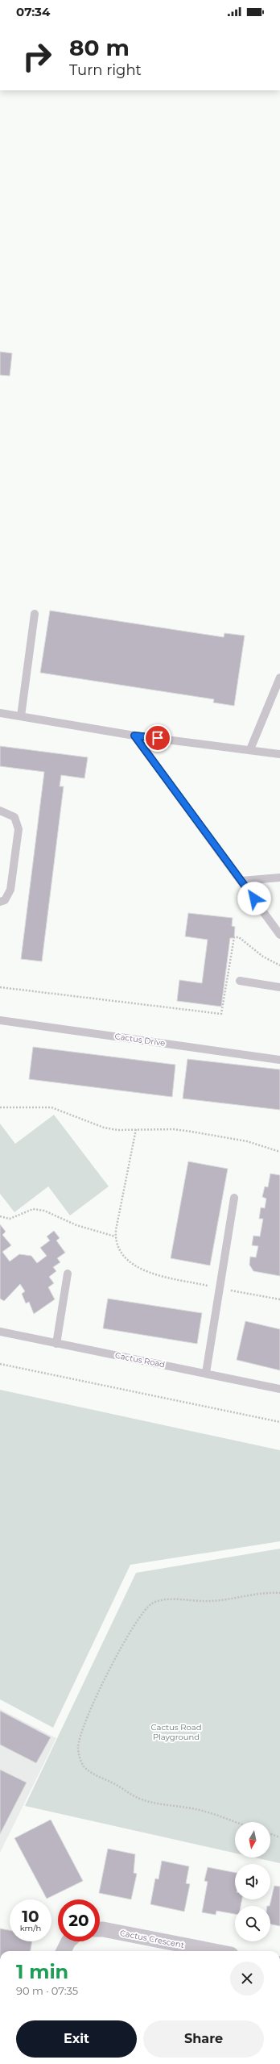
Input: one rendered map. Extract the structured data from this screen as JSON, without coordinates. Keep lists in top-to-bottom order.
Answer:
{
  "streets": {
    "street": ["Cactus Crescent"],
    "lane": ["Cactus Drive", "Cactus Road"]
  },
  "parks": ["Cactus Road Playground"],
  "north": "bottom",
  "page": {
    "status": "07:34",
    "turn": ["80 m", "Turn right"],
    "speed": "10 km/h",
    "limit": "20",
    "heading": ["1 min", "90 m · 07:35"],
    "buttons": ["Exit", "Share"]
  }
}
